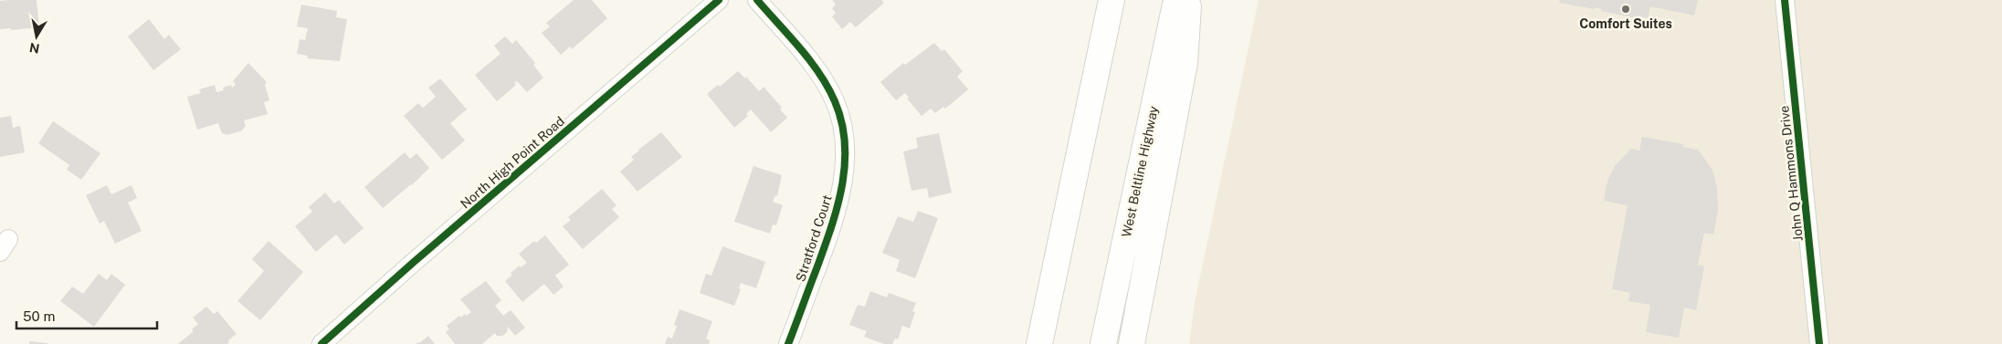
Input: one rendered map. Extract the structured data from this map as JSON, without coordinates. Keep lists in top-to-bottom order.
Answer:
{
  "streets": {
    "highway": ["West Beltline Highway"],
    "street": ["North High Point Road", "John Q Hammons Drive", "Stratford Court"]
  },
  "places": ["Comfort Suites"],
  "scale_bar": "50 m",
  "north": "bottom"
}
